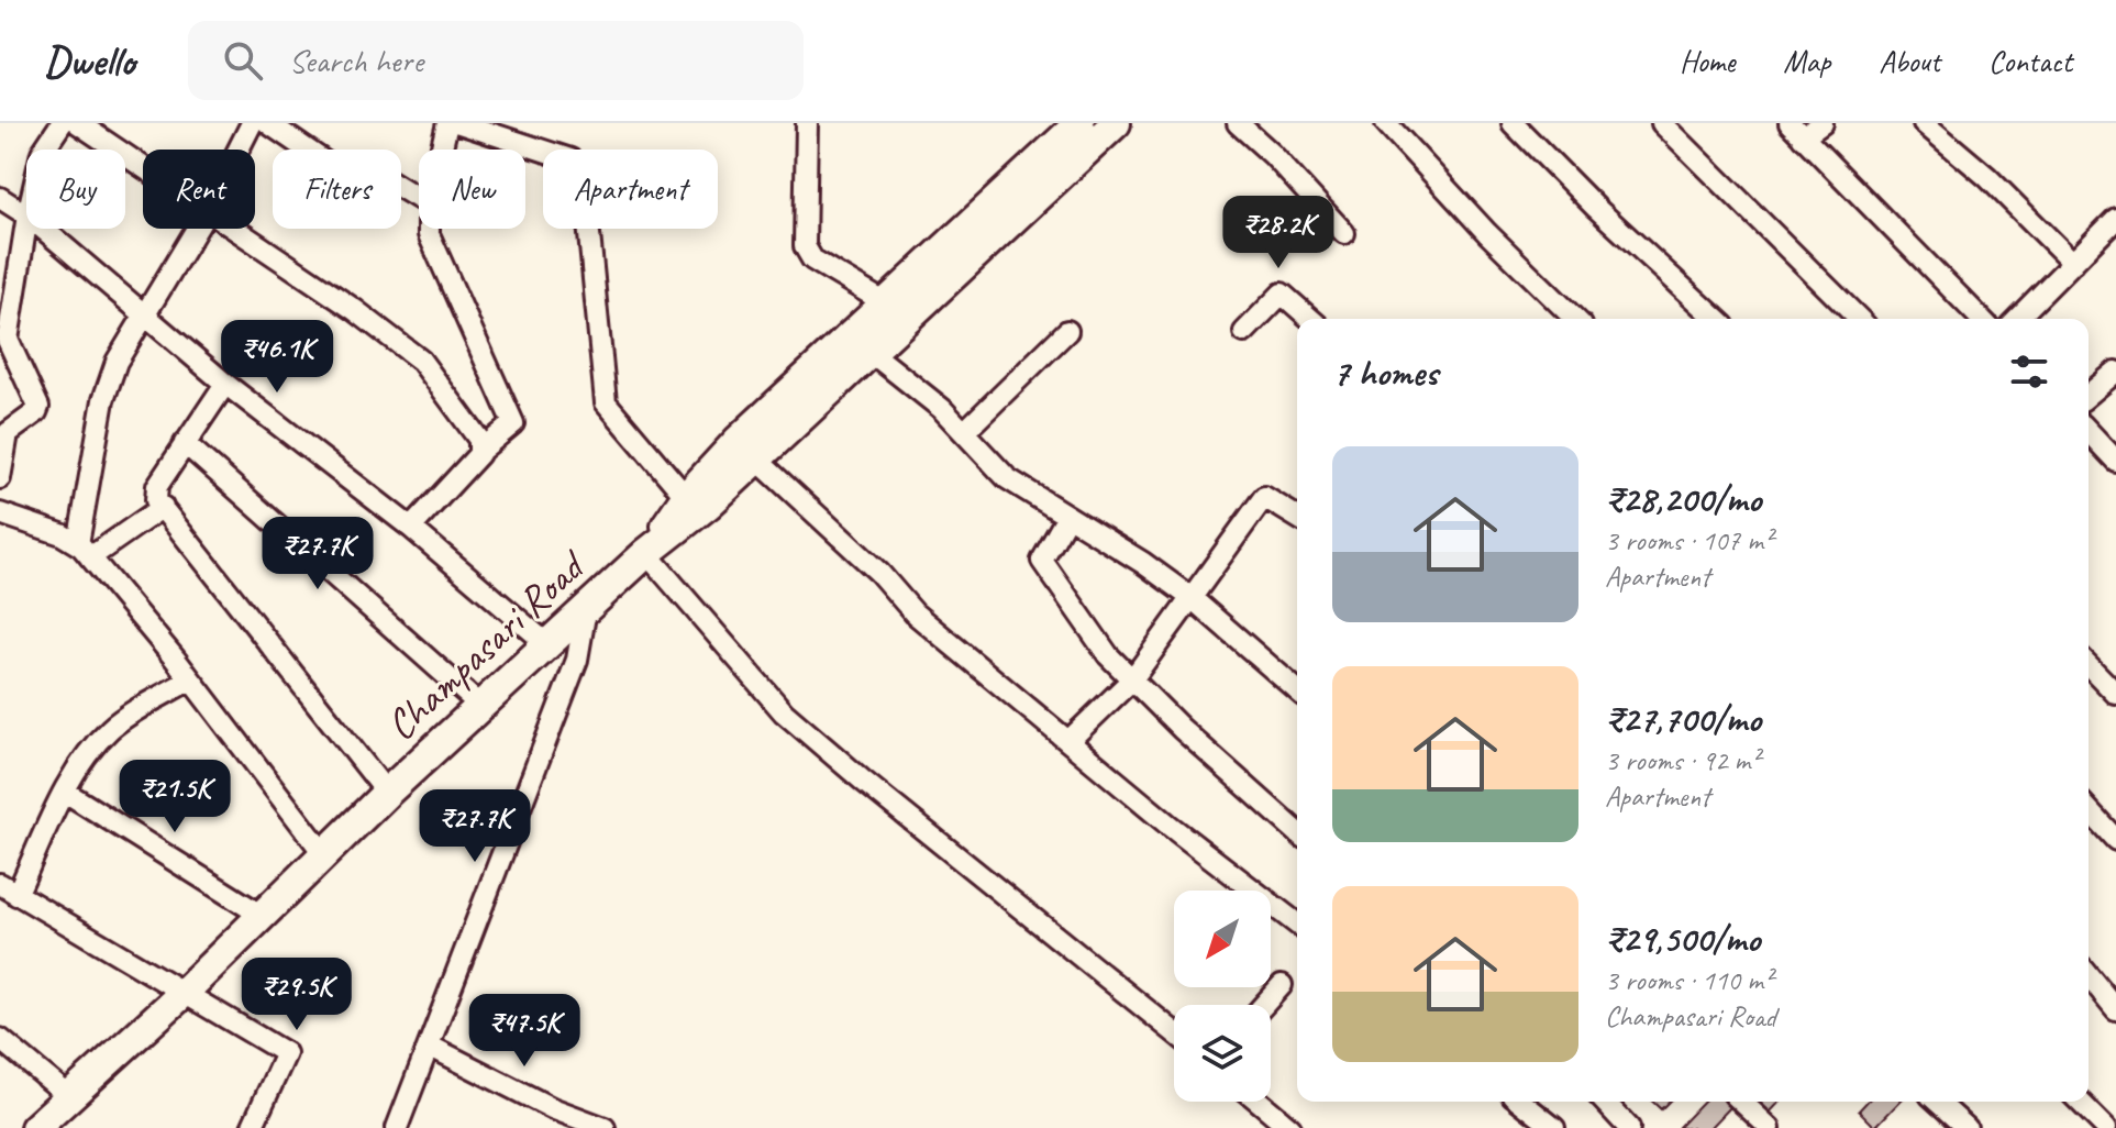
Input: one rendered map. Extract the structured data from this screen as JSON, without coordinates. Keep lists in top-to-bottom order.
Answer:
{
  "streets": {
    "main road": ["Champasari Road"]
  },
  "north": "bottom left",
  "page": {
    "header": "Dwello",
    "search": "Search here",
    "nav": [
      "Home",
      "Map",
      "About",
      "Contact"
    ],
    "chip": [
      "Buy",
      "Rent",
      "Filters",
      "New",
      "Apartment"
    ],
    "price": [
      "₹28.2K",
      "₹46.1K",
      "₹27.7K",
      "₹21.5K",
      "₹27.7K",
      "₹29.5K",
      "₹47.5K"
    ],
    "heading": "7 homes",
    "list": [
      {
        "name": "₹28,200/mo",
        "note": "3 rooms · 107 m² · Apartment"
      },
      {
        "name": "₹27,700/mo",
        "note": "3 rooms · 92 m² · Apartment"
      },
      {
        "name": "₹29,500/mo",
        "note": "3 rooms · 110 m² · Champasari Road"
      }
    ]
  }
}
